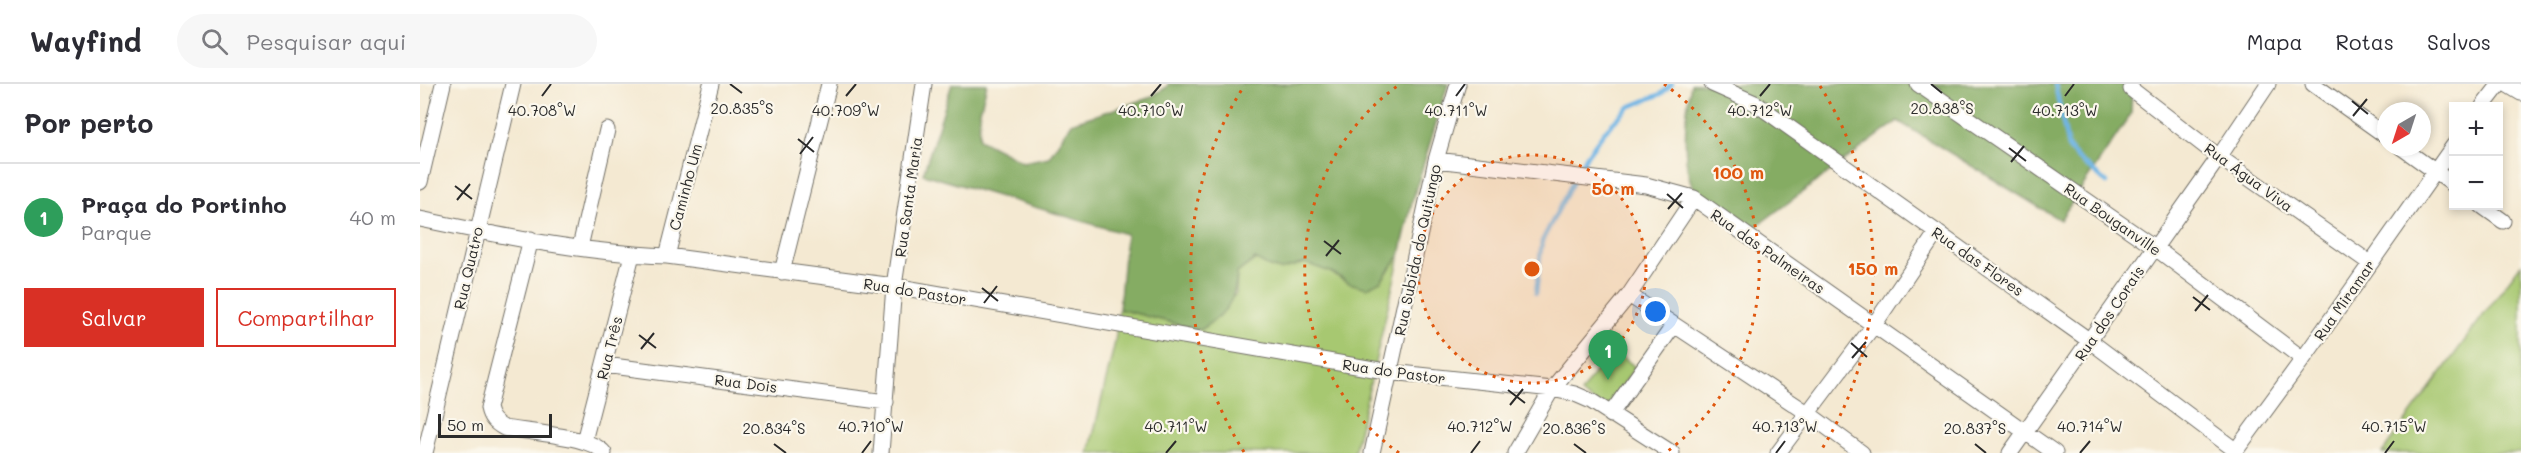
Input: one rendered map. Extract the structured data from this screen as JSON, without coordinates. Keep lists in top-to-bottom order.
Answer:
{
  "streets": {
    "street": [
      "Rua Água Viva",
      "Caminho Um",
      "Rua Santa Maria",
      "Rua Bouganville",
      "Rua Subida do Quitungo",
      "Rua das Palmeiras",
      "Rua das Flores",
      "Rua Quatro",
      "Rua do Pastor",
      "Rua Miramar",
      "Rua dos Corais",
      "Rua Três",
      "Rua Dois"
    ]
  },
  "crossings": [
    ["Rua Água Viva", "Rua Miramar"],
    ["Rua Água Viva", "Rua dos Corais"],
    ["Caminho Um", "Rua do Pastor"],
    ["Rua Santa Maria", "Rua do Pastor"],
    ["Rua Santa Maria", "Rua Dois"],
    ["Rua Bouganville", "Rua Miramar"],
    ["Rua Bouganville", "Rua dos Corais"],
    ["Rua Subida do Quitungo", "Rua das Palmeiras"],
    ["Rua Subida do Quitungo", "Rua do Pastor"],
    ["Rua das Palmeiras", "Rua dos Corais"],
    ["Rua das Flores", "Rua Miramar"],
    ["Rua das Flores", "Rua dos Corais"],
    ["Rua Quatro", "Rua do Pastor"],
    ["Rua do Pastor", "Rua Três"],
    ["Rua Três", "Rua Dois"]
  ],
  "scale_bar": "50 m",
  "north": "bottom left",
  "page": {
    "header": "Wayfind",
    "search": "Pesquisar aqui",
    "nav": ["Mapa", "Rotas", "Salvos"],
    "heading": "Por perto",
    "map_buttons": ["+", "−"],
    "list": [
      {
        "mark": "1",
        "name": "Praça do Portinho",
        "note": "Parque",
        "value": "40 m"
      }
    ],
    "buttons": ["Salvar", "Compartilhar"],
    "pins": "1",
    "scale": "50 m"
  },
  "coordinates": [
    "20.835°S",
    "20.838°S",
    "40.708°W",
    "40.709°W",
    "40.710°W",
    "40.711°W",
    "40.712°W",
    "40.713°W",
    "40.714°W",
    "40.715°W",
    "20.834°S",
    "20.836°S",
    "20.837°S"
  ],
  "rings": ["100 m", "50 m", "150 m"]
}
